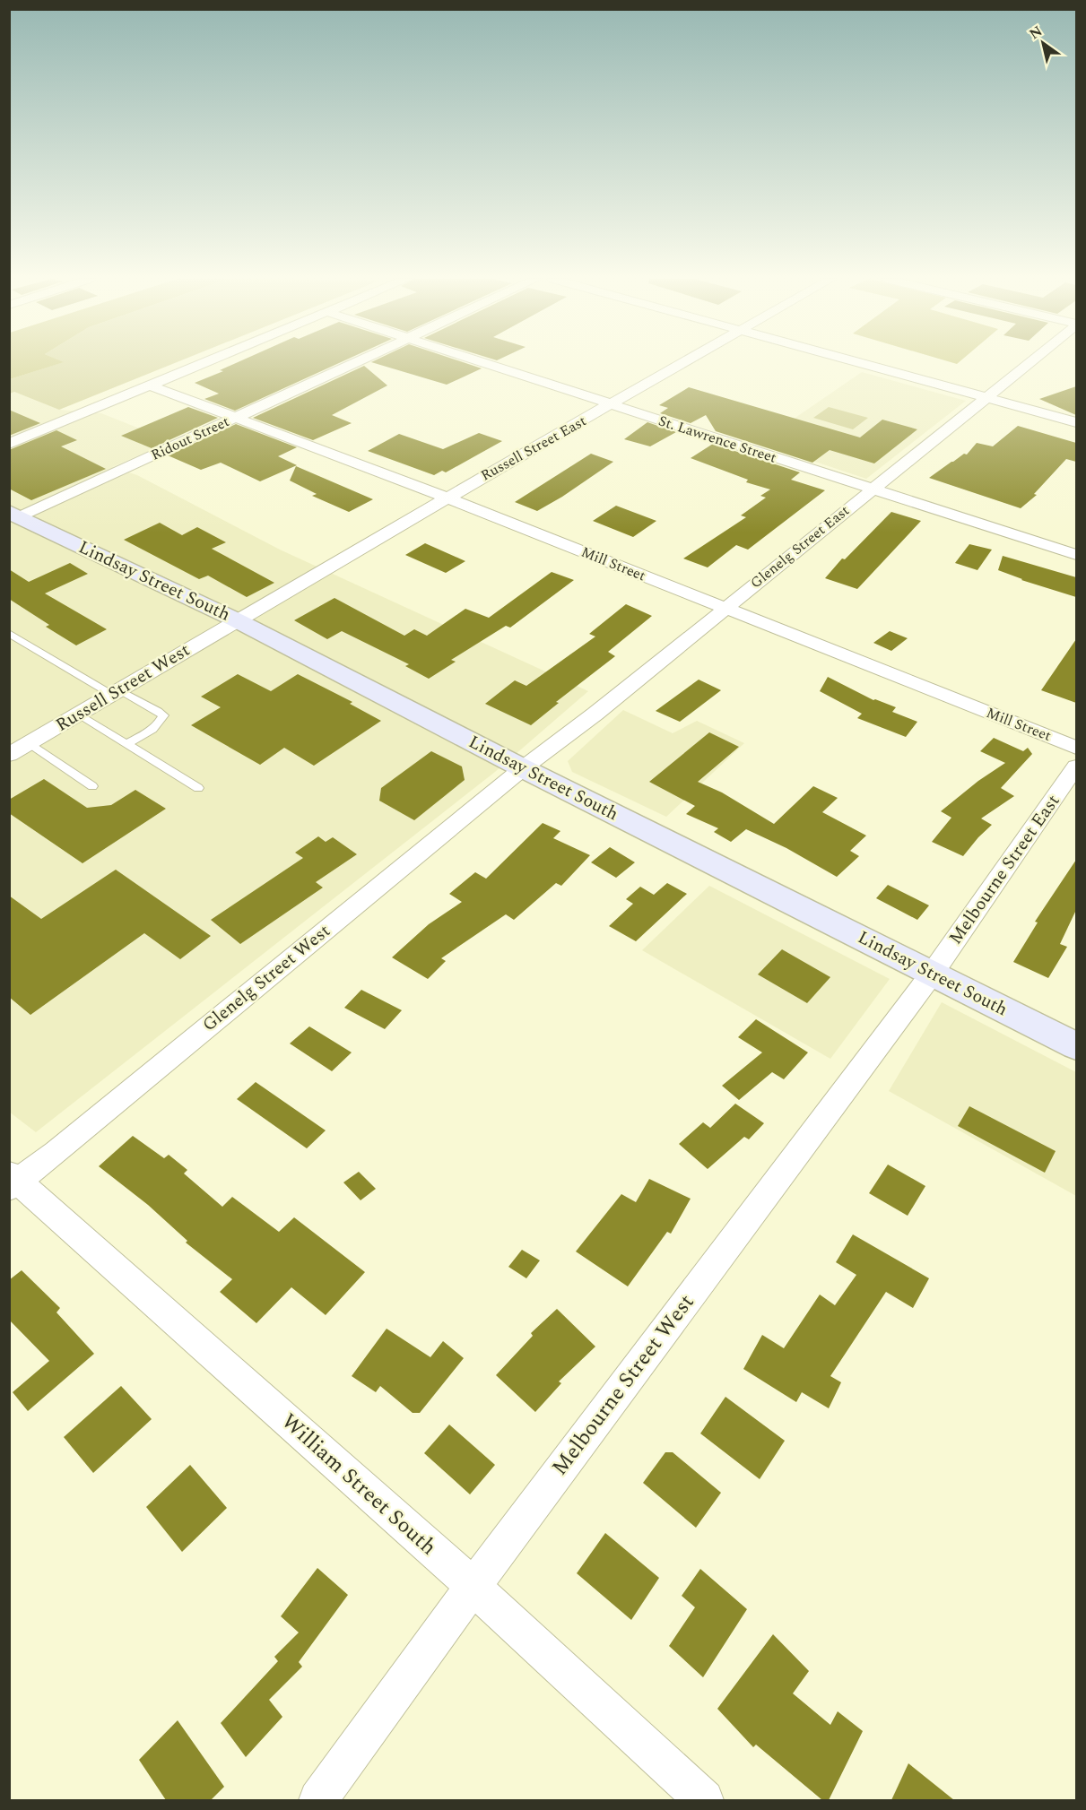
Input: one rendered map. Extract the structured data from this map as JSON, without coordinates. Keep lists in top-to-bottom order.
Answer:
{
  "streets": {
    "main road": ["Lindsay Street South"],
    "street": [
      "Ridout Street",
      "St. Lawrence Street",
      "Russell Street East",
      "Glenelg Street East",
      "Mill Street",
      "Russell Street West",
      "Melbourne Street East",
      "Glenelg Street West",
      "Melbourne Street West",
      "William Street South"
    ]
  },
  "crossings": [
    ["Ridout Street", "Mill Street"],
    ["Ridout Street", "Lindsay Street South"],
    ["St. Lawrence Street", "Russell Street East"],
    ["St. Lawrence Street", "Glenelg Street East"],
    ["Russell Street East", "Mill Street"],
    ["Russell Street East", "Lindsay Street South"],
    ["Russell Street East", "Russell Street West"],
    ["Glenelg Street East", "Mill Street"],
    ["Glenelg Street East", "Lindsay Street South"],
    ["Glenelg Street East", "Glenelg Street West"],
    ["Lindsay Street South", "Russell Street West"],
    ["Lindsay Street South", "Melbourne Street East"],
    ["Lindsay Street South", "Glenelg Street West"],
    ["Lindsay Street South", "Melbourne Street West"],
    ["Melbourne Street East", "Melbourne Street West"],
    ["Glenelg Street West", "William Street South"],
    ["Melbourne Street West", "William Street South"]
  ],
  "north": "top left"
}
